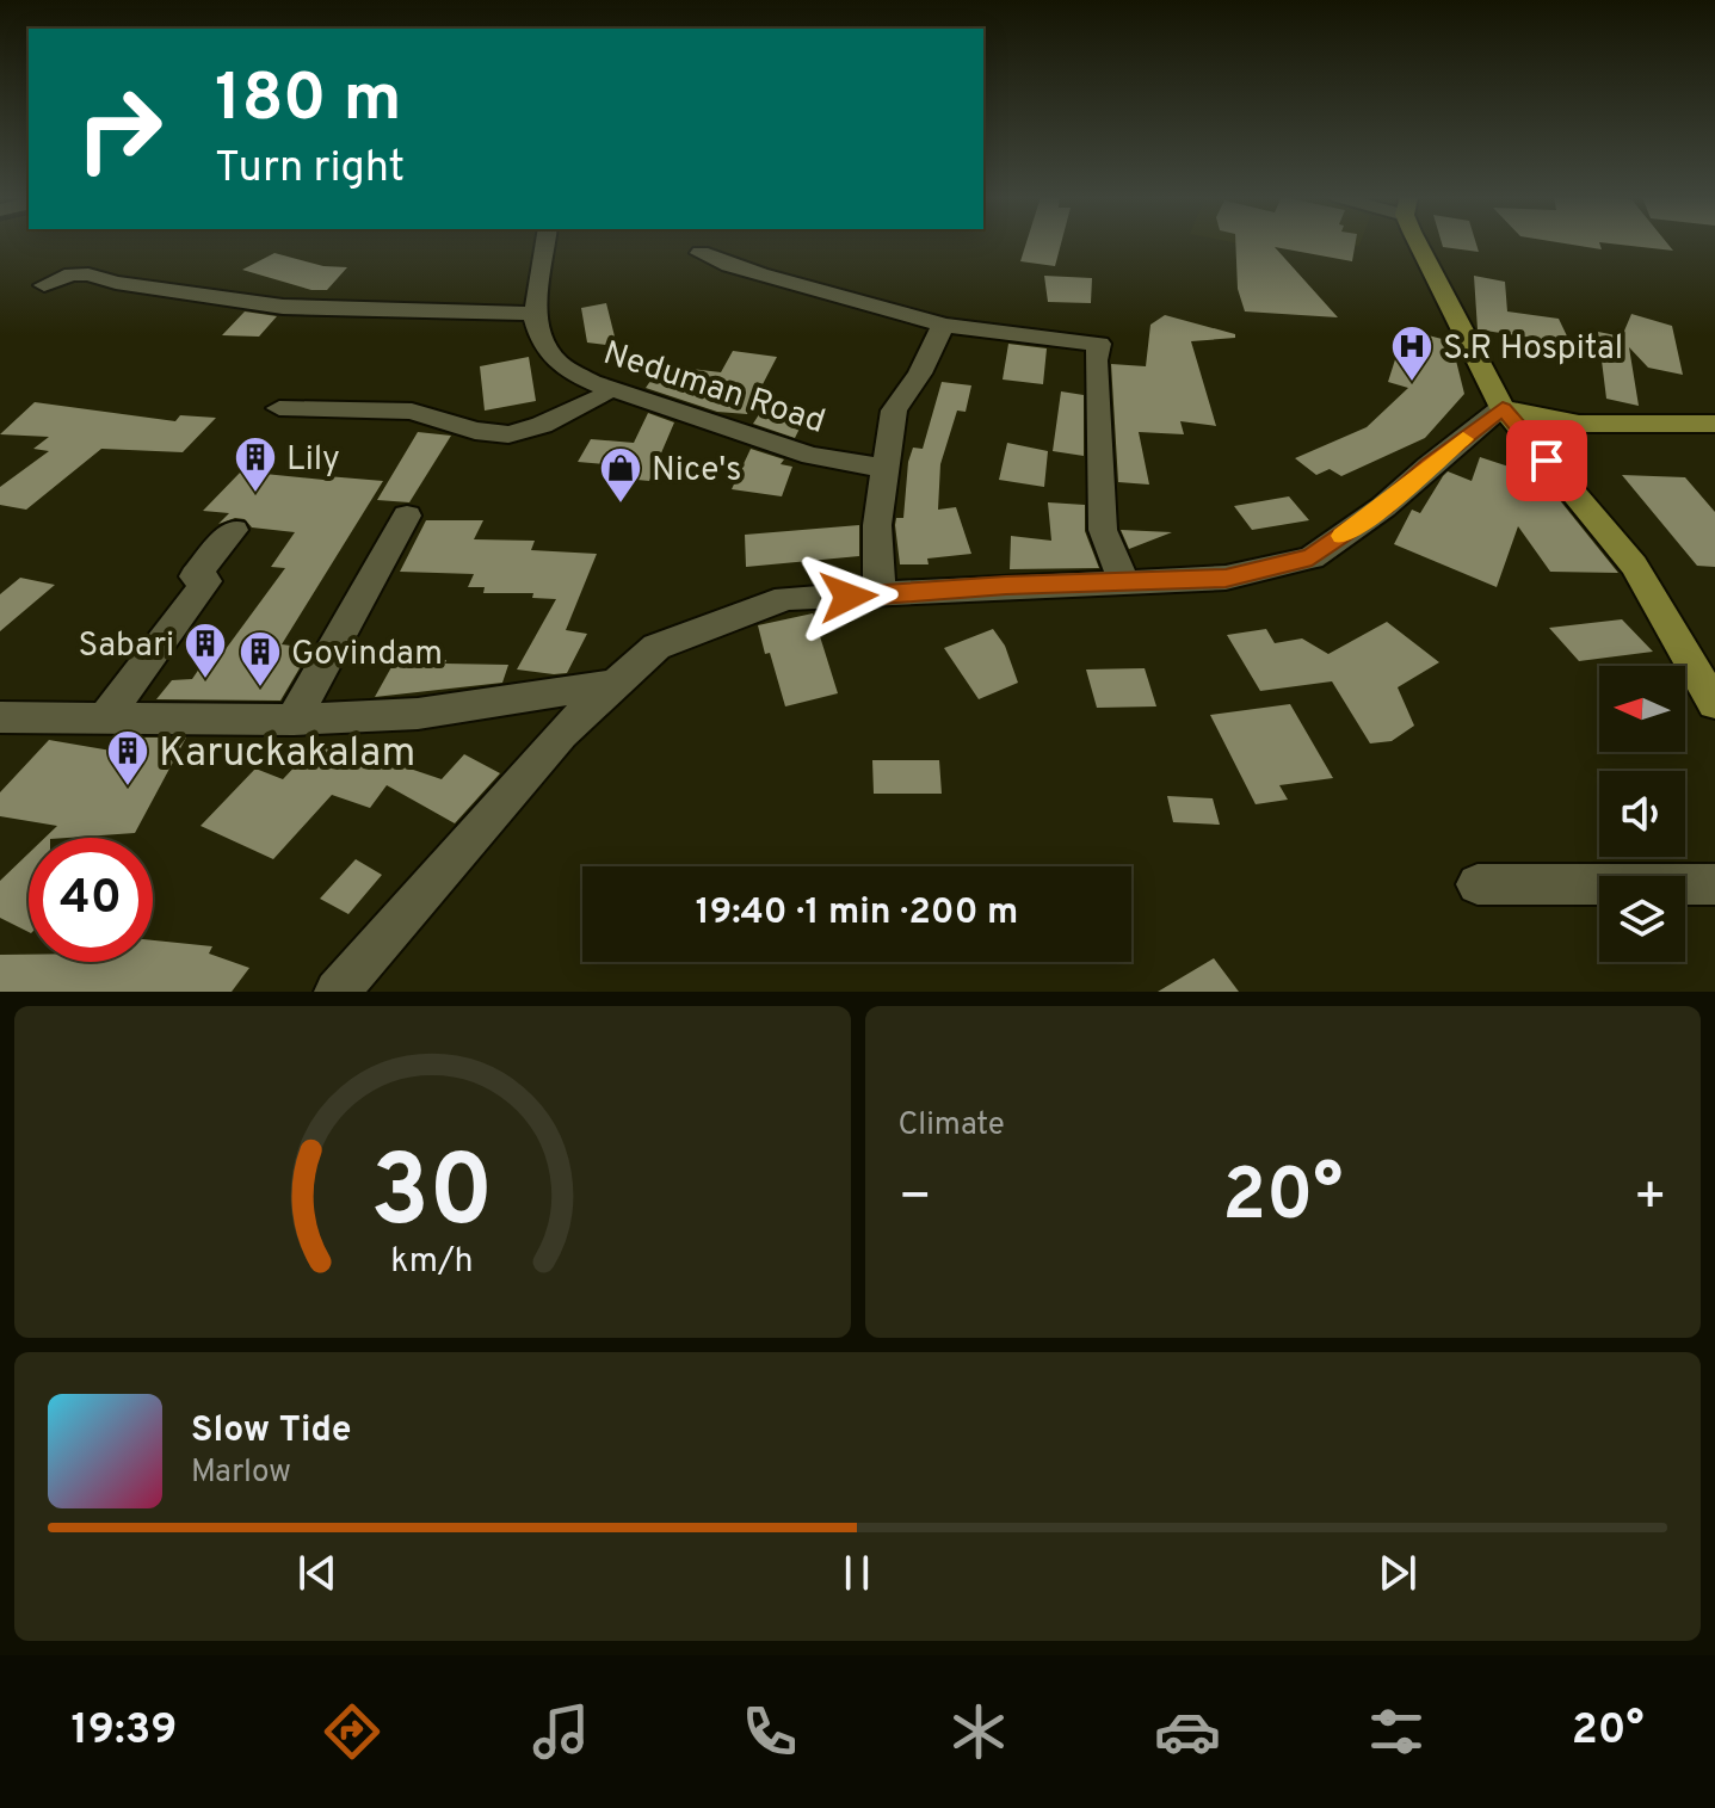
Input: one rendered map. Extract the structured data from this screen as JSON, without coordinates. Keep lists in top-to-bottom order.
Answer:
{
  "streets": {
    "street": ["Neduman Road"]
  },
  "places": {
    "hospital": ["S.R Hospital"],
    "building": [
      "Lily",
      "Sabari",
      "Govindam",
      "Karuckakalam"
    ],
    "shop": ["Nice's"]
  },
  "north": "left",
  "page": {
    "turn": ["180 m", "Turn right"],
    "limit": "40",
    "trip": "19:40 · 1 min · 200 m",
    "tile": "Climate",
    "heat": ["−", "20°", "+"],
    "song": ["Slow Tide", "Marlow"],
    "tabs": ["19:39", "20°"],
    "gauge": ["30", "km/h"]
  }
}
